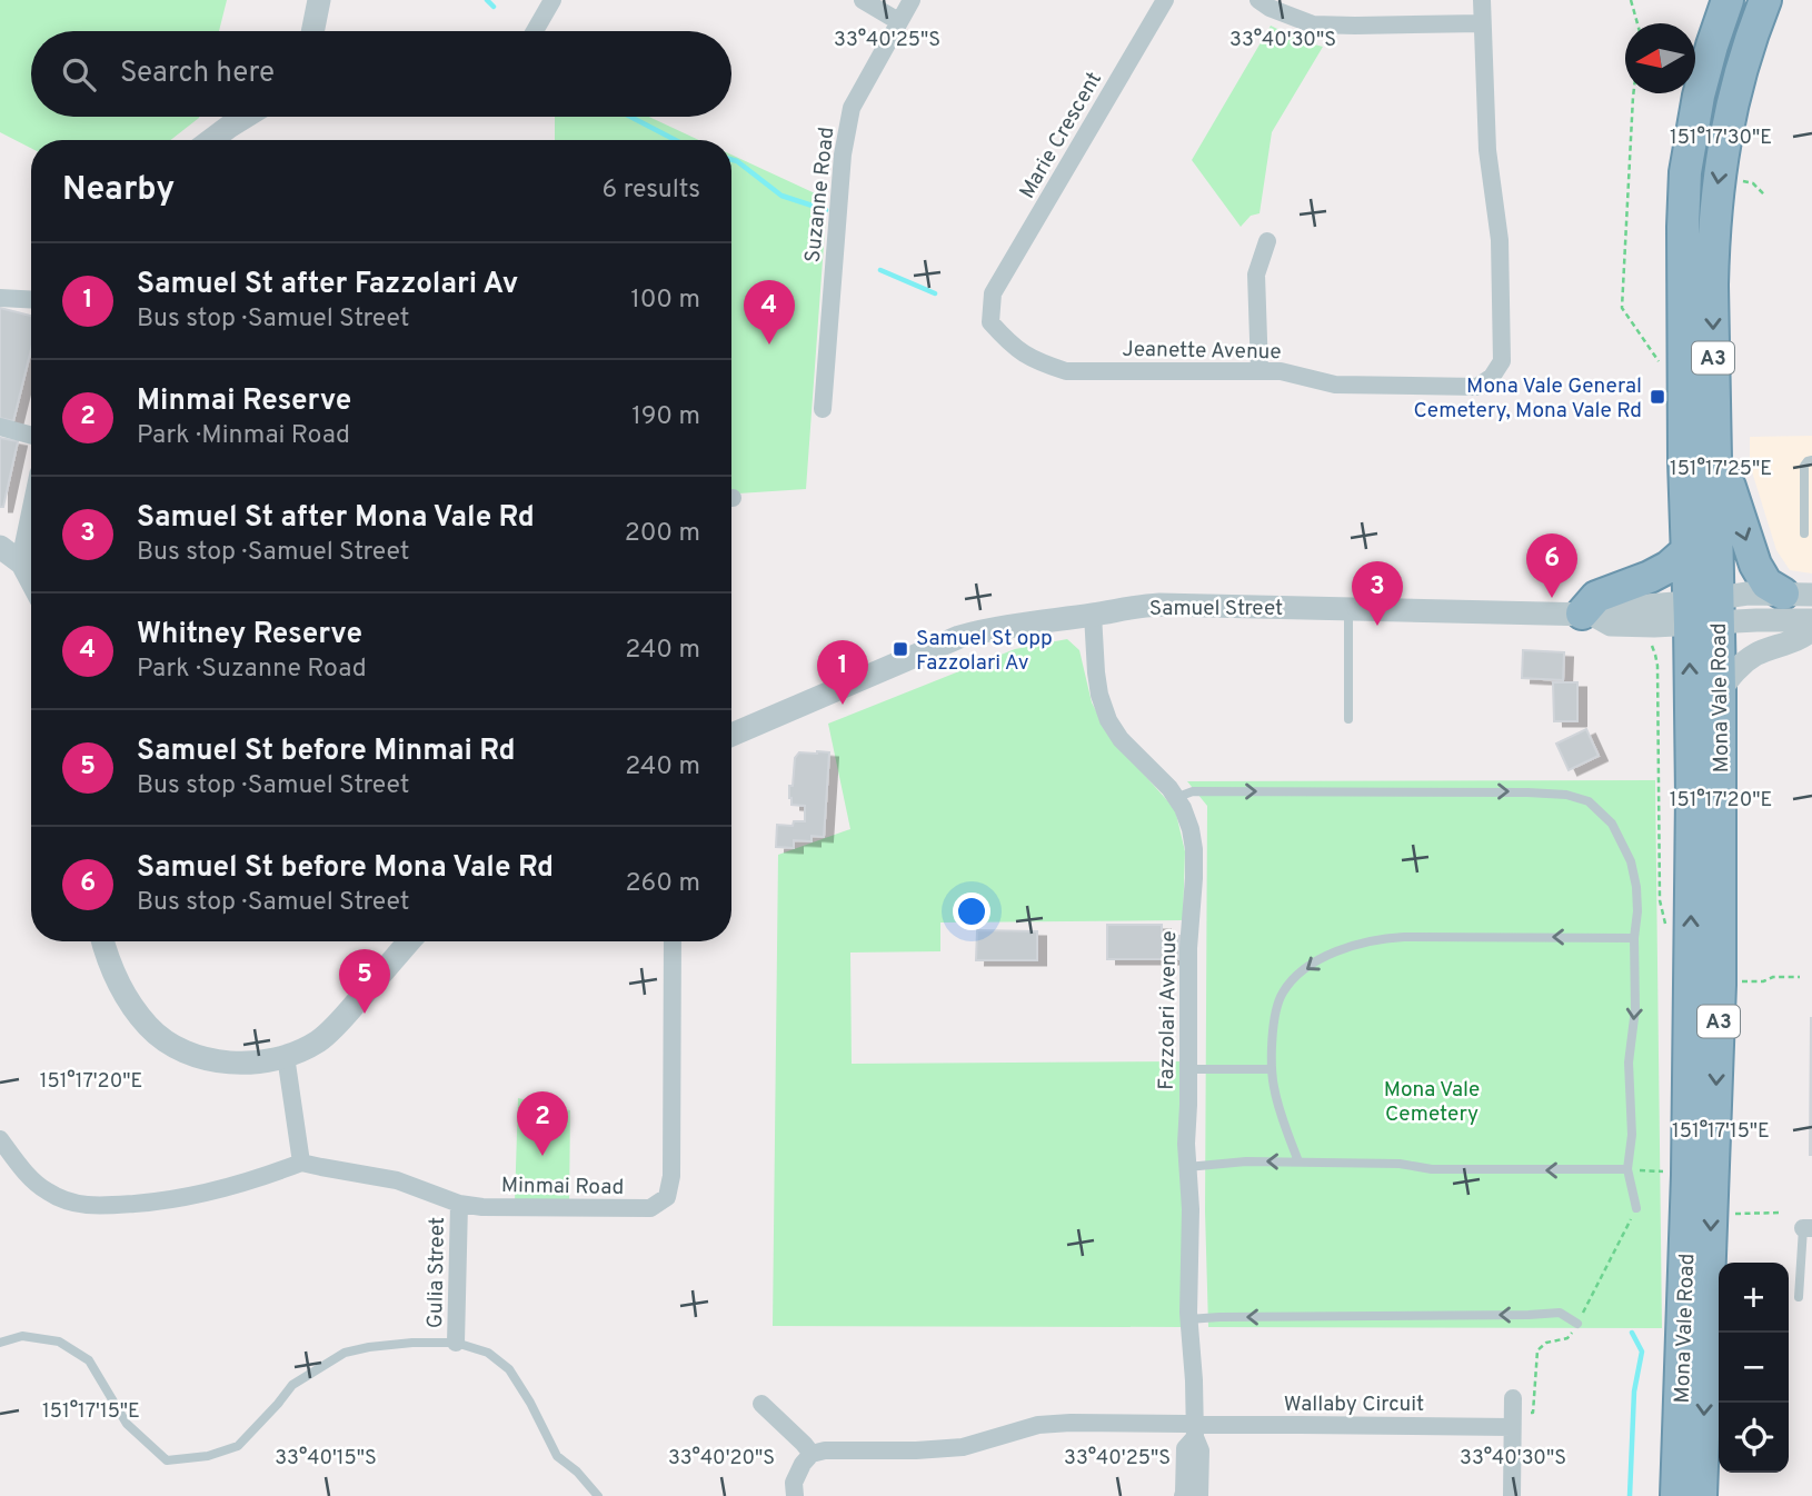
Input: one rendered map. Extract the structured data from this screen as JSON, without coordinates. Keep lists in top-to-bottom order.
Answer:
{
  "streets": {
    "highway": ["A3", "Mona Vale Road"],
    "street": [
      "Marie Crescent",
      "Suzanne Road",
      "Jeanette Avenue",
      "Samuel Street",
      "Fazzolari Avenue",
      "Minmai Road",
      "Gulia Street",
      "Wallaby Circuit"
    ]
  },
  "crossings": [
    ["Marie Crescent", "Jeanette Avenue"],
    ["Samuel Street", "Mona Vale Road"],
    ["Samuel Street", "Fazzolari Avenue"],
    ["Fazzolari Avenue", "Wallaby Circuit"],
    ["Minmai Road", "Gulia Street"]
  ],
  "parks": ["Mona Vale Cemetery"],
  "places": {
    "transit": ["Mona Vale General Cemetery, Mona Vale Rd", "Samuel St opp Fazzolari Av"]
  },
  "north": "left",
  "page": {
    "search": "Search here",
    "heading": ["Nearby", "6 results"],
    "list": [
      {
        "mark": "1",
        "name": "Samuel St after Fazzolari Av",
        "note": "Bus stop · Samuel Street",
        "value": "100 m"
      },
      {
        "mark": "2",
        "name": "Minmai Reserve",
        "note": "Park · Minmai Road",
        "value": "190 m"
      },
      {
        "mark": "3",
        "name": "Samuel St after Mona Vale Rd",
        "note": "Bus stop · Samuel Street",
        "value": "200 m"
      },
      {
        "mark": "4",
        "name": "Whitney Reserve",
        "note": "Park · Suzanne Road",
        "value": "240 m"
      },
      {
        "mark": "5",
        "name": "Samuel St before Minmai Rd",
        "note": "Bus stop · Samuel Street",
        "value": "240 m"
      },
      {
        "mark": "6",
        "name": "Samuel St before Mona Vale Rd",
        "note": "Bus stop · Samuel Street",
        "value": "260 m"
      }
    ],
    "pins": [
      "4",
      "6",
      "3",
      "1",
      "5",
      "2"
    ],
    "map_buttons": ["+", "−"]
  },
  "coordinates": [
    "33°40'25\"S",
    "33°40'30\"S",
    "151°17'30\"E",
    "151°17'25\"E",
    "151°17'20\"E",
    "151°17'15\"E",
    "33°40'15\"S",
    "33°40'20\"S"
  ]
}
